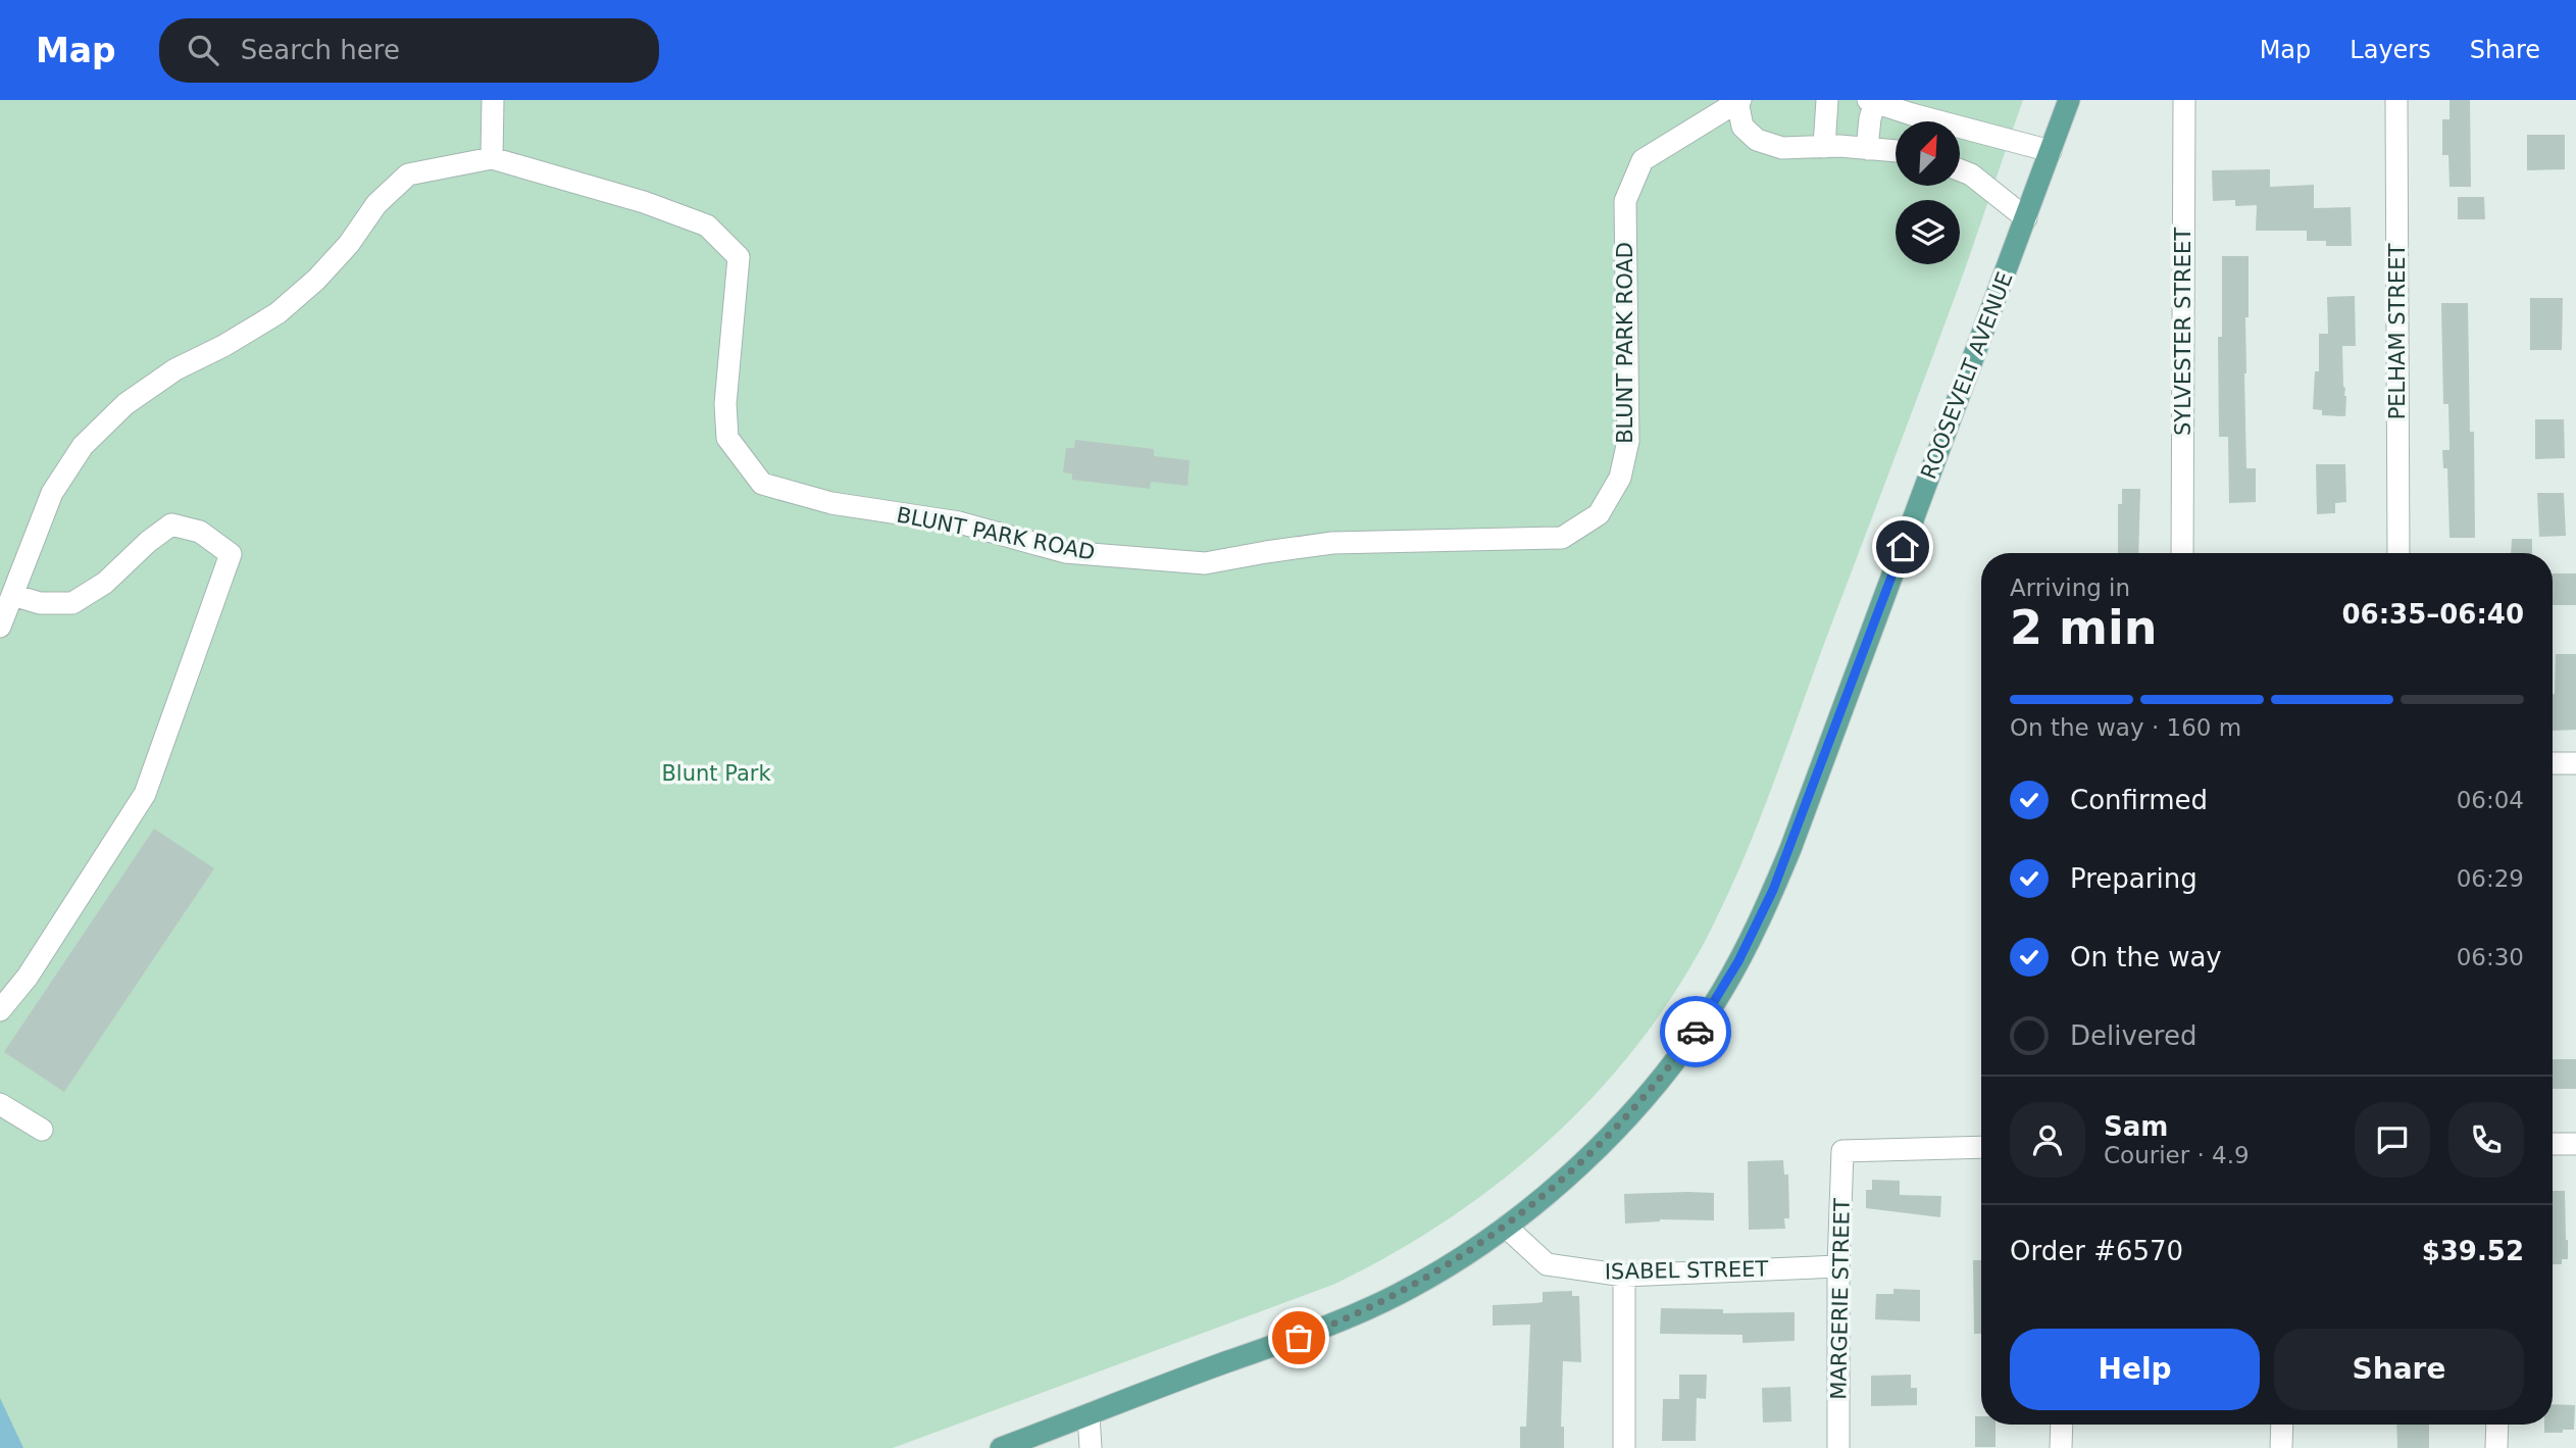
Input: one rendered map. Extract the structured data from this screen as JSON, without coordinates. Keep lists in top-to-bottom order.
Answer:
{
  "streets": {
    "main road": ["ROOSEVELT AVENUE"],
    "street": [
      "SYLVESTER STREET",
      "PELHAM STREET",
      "BLUNT PARK ROAD",
      "ISABEL STREET",
      "MARGERIE STREET"
    ]
  },
  "crossings": [
    ["ROOSEVELT AVENUE", "ISABEL STREET"],
    ["ISABEL STREET", "MARGERIE STREET"]
  ],
  "parks": ["Blunt Park"],
  "north": "top right",
  "page": {
    "header": "Map",
    "search": "Search here",
    "nav": ["Map", "Layers", "Share"],
    "heading": ["2 min", "Arriving in", "06:35–06:40"],
    "panel": [
      "Sam",
      "Courier · 4.9",
      "Order #6570",
      "$39.52"
    ],
    "bar": "On the way · 160 m",
    "list": [
      ["Confirmed", "06:04"],
      ["Preparing", "06:29"],
      ["On the way", "06:30"],
      "Delivered"
    ],
    "buttons": ["Help", "Share"]
  }
}
